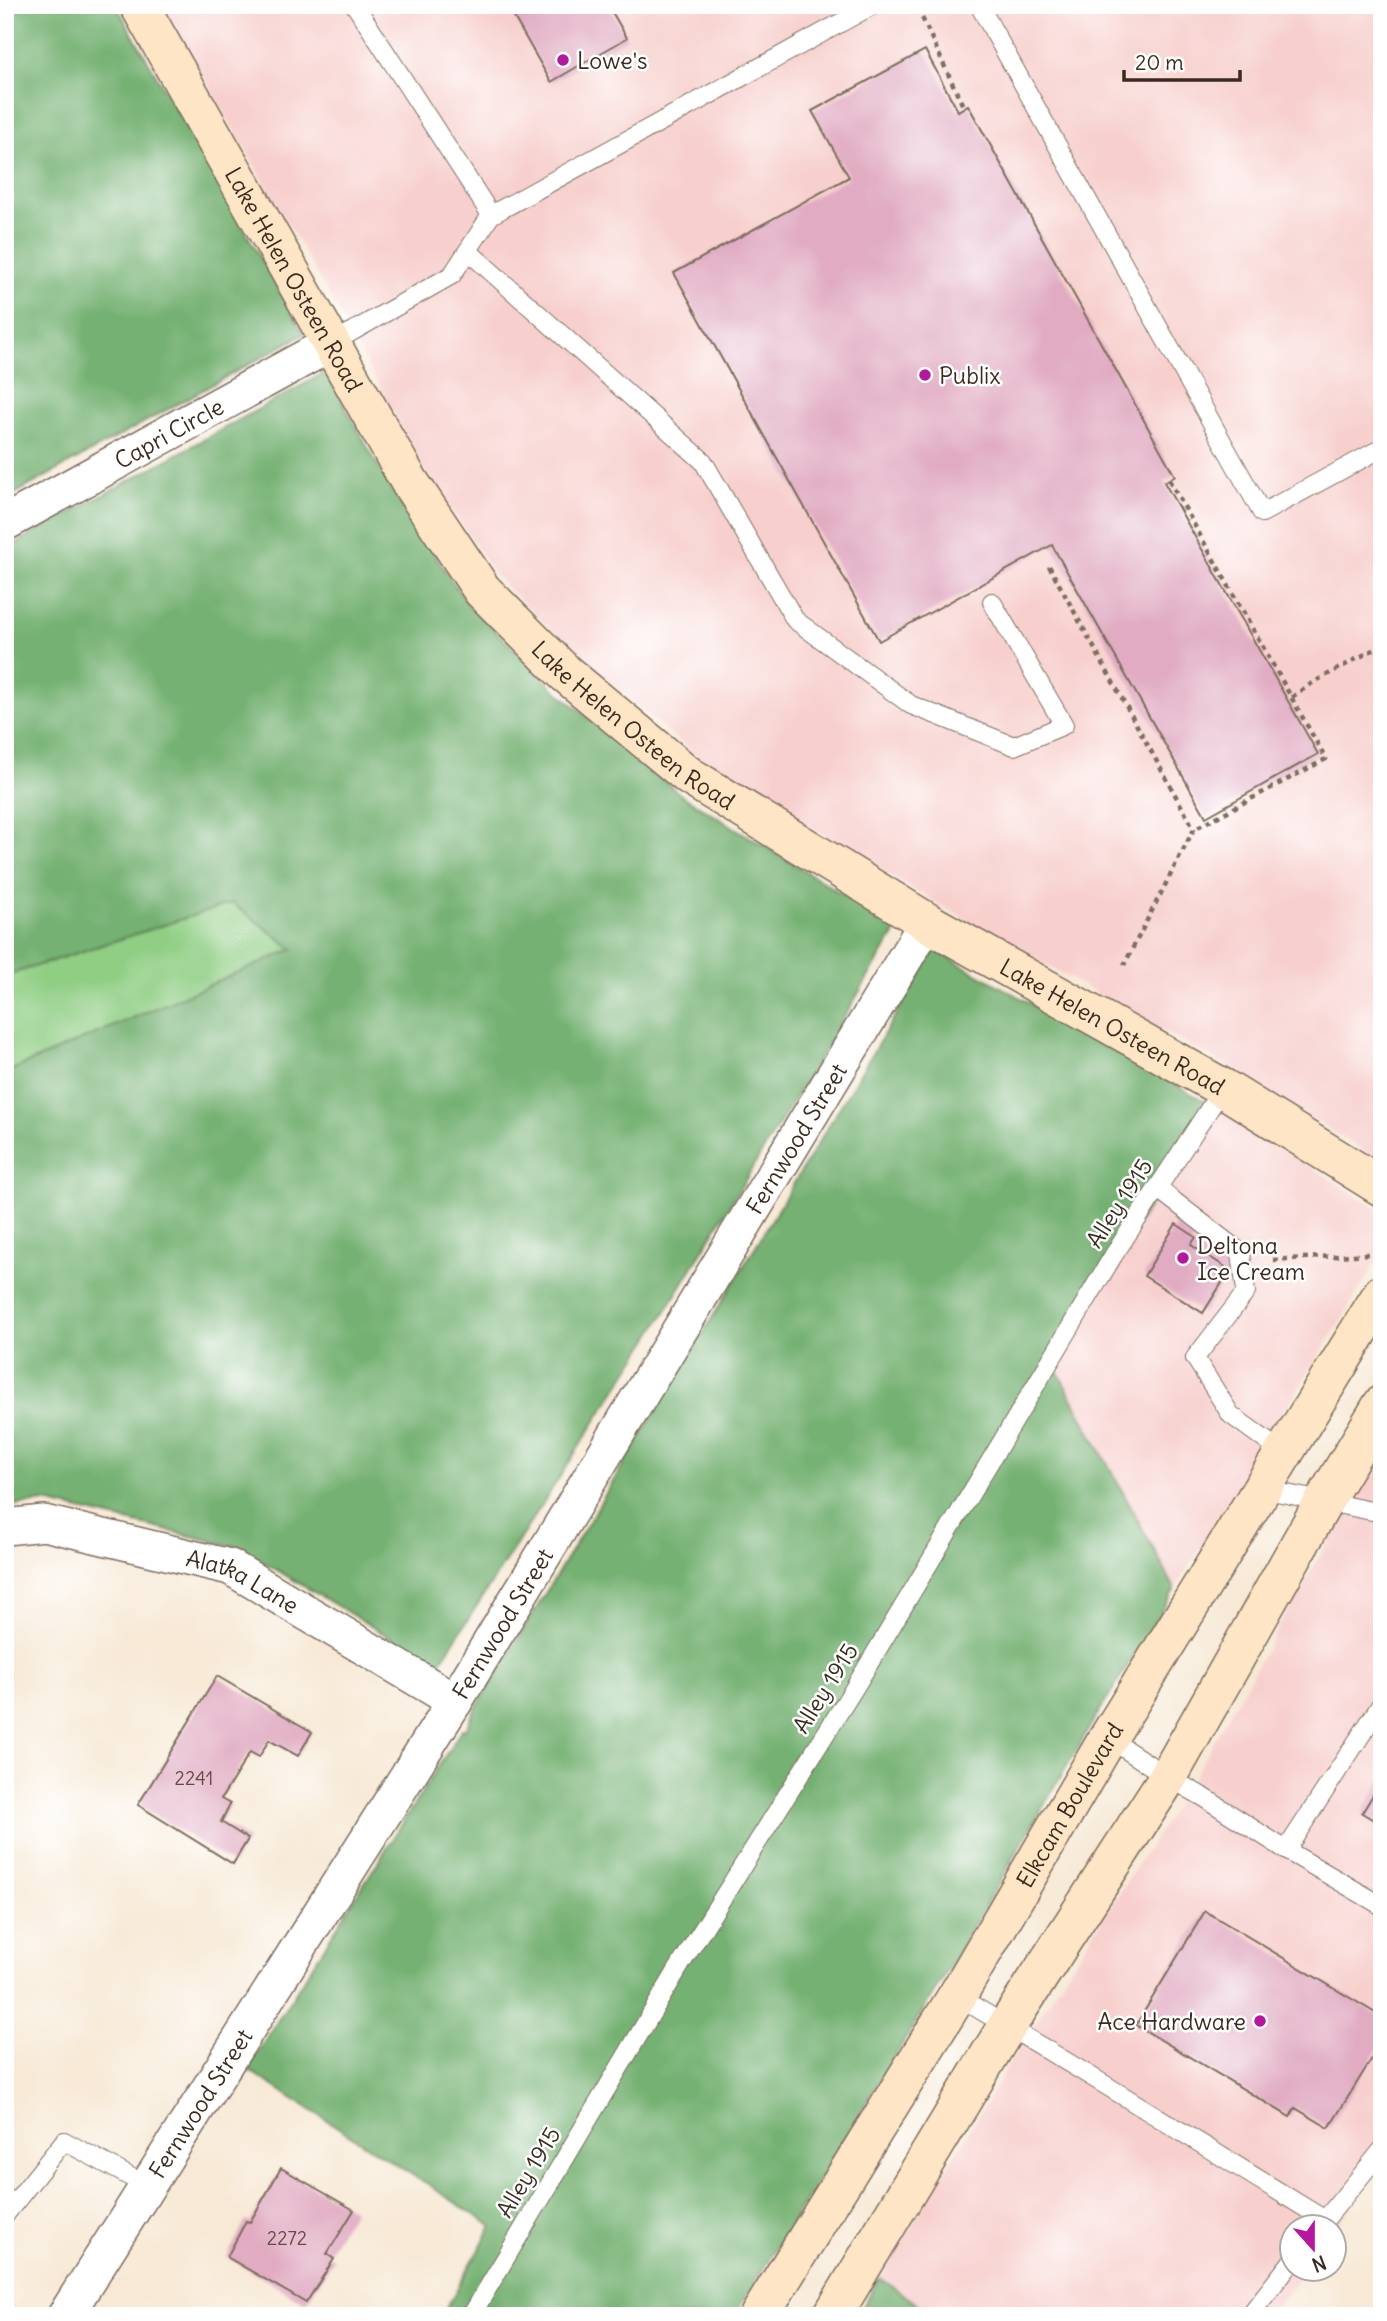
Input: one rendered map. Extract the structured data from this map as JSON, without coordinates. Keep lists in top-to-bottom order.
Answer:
{
  "streets": {
    "street": [
      "Lake Helen Osteen Road",
      "Capri Circle",
      "Fernwood Street",
      "Alatka Lane",
      "Elkcam Boulevard"
    ],
    "lane": ["Alley 1915"]
  },
  "crossings": [
    ["Lake Helen Osteen Road", "Capri Circle"],
    ["Lake Helen Osteen Road", "Fernwood Street"],
    ["Lake Helen Osteen Road", "Alley 1915"],
    ["Fernwood Street", "Alatka Lane"]
  ],
  "places": [
    "Lowe's",
    "Publix",
    "Deltona Ice Cream",
    "Ace Hardware"
  ],
  "house_numbers": ["2241", "2272"],
  "scale_bar": "20 m",
  "north": "bottom"
}
